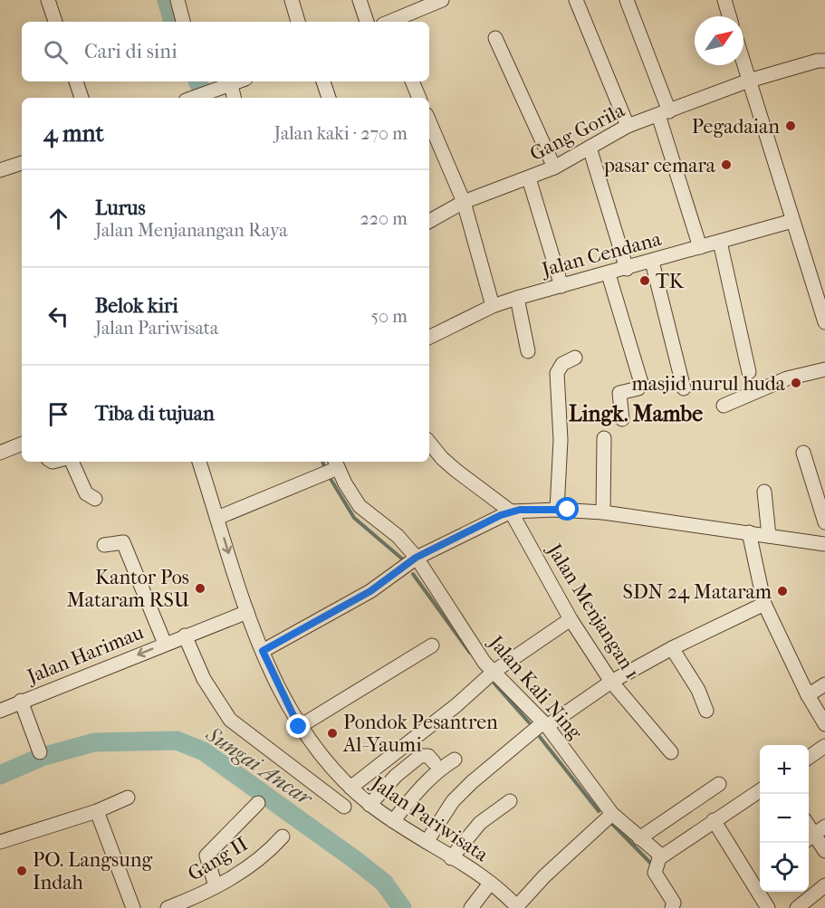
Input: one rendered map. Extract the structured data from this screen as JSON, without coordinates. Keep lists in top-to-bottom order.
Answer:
{
  "streets": {
    "street": [
      "Gang Gorila",
      "Jalan Cendana",
      "Jalan Menjangan 1",
      "Jalan Harimau",
      "Jalan Kali Ning",
      "Jalan Pariwisata",
      "Gang II"
    ]
  },
  "crossings": [
    ["Jalan Harimau", "Jalan Pariwisata"]
  ],
  "one_way": ["Jalan Harimau"],
  "districts": ["Lingk. Mambe"],
  "water": ["Sungai Ancar"],
  "places": [
    "Pegadaian",
    "pasar cemara",
    "TK",
    "masjid nurul huda",
    "Kantor Pos Mataram RSU",
    "SDN 24 Mataram",
    "Pondok Pesantren Al-Yaumi",
    "PO. Langsung Indah"
  ],
  "north": "top right",
  "page": {
    "search": "Cari di sini",
    "heading": ["4 mnt", "Jalan kaki · 270 m"],
    "list": [
      ["Lurus", "Jalan Menjanangan Raya", "220 m"],
      ["Belok kiri", "Jalan Pariwisata", "50 m"],
      "Tiba di tujuan"
    ],
    "map_buttons": ["+", "−"]
  }
}
